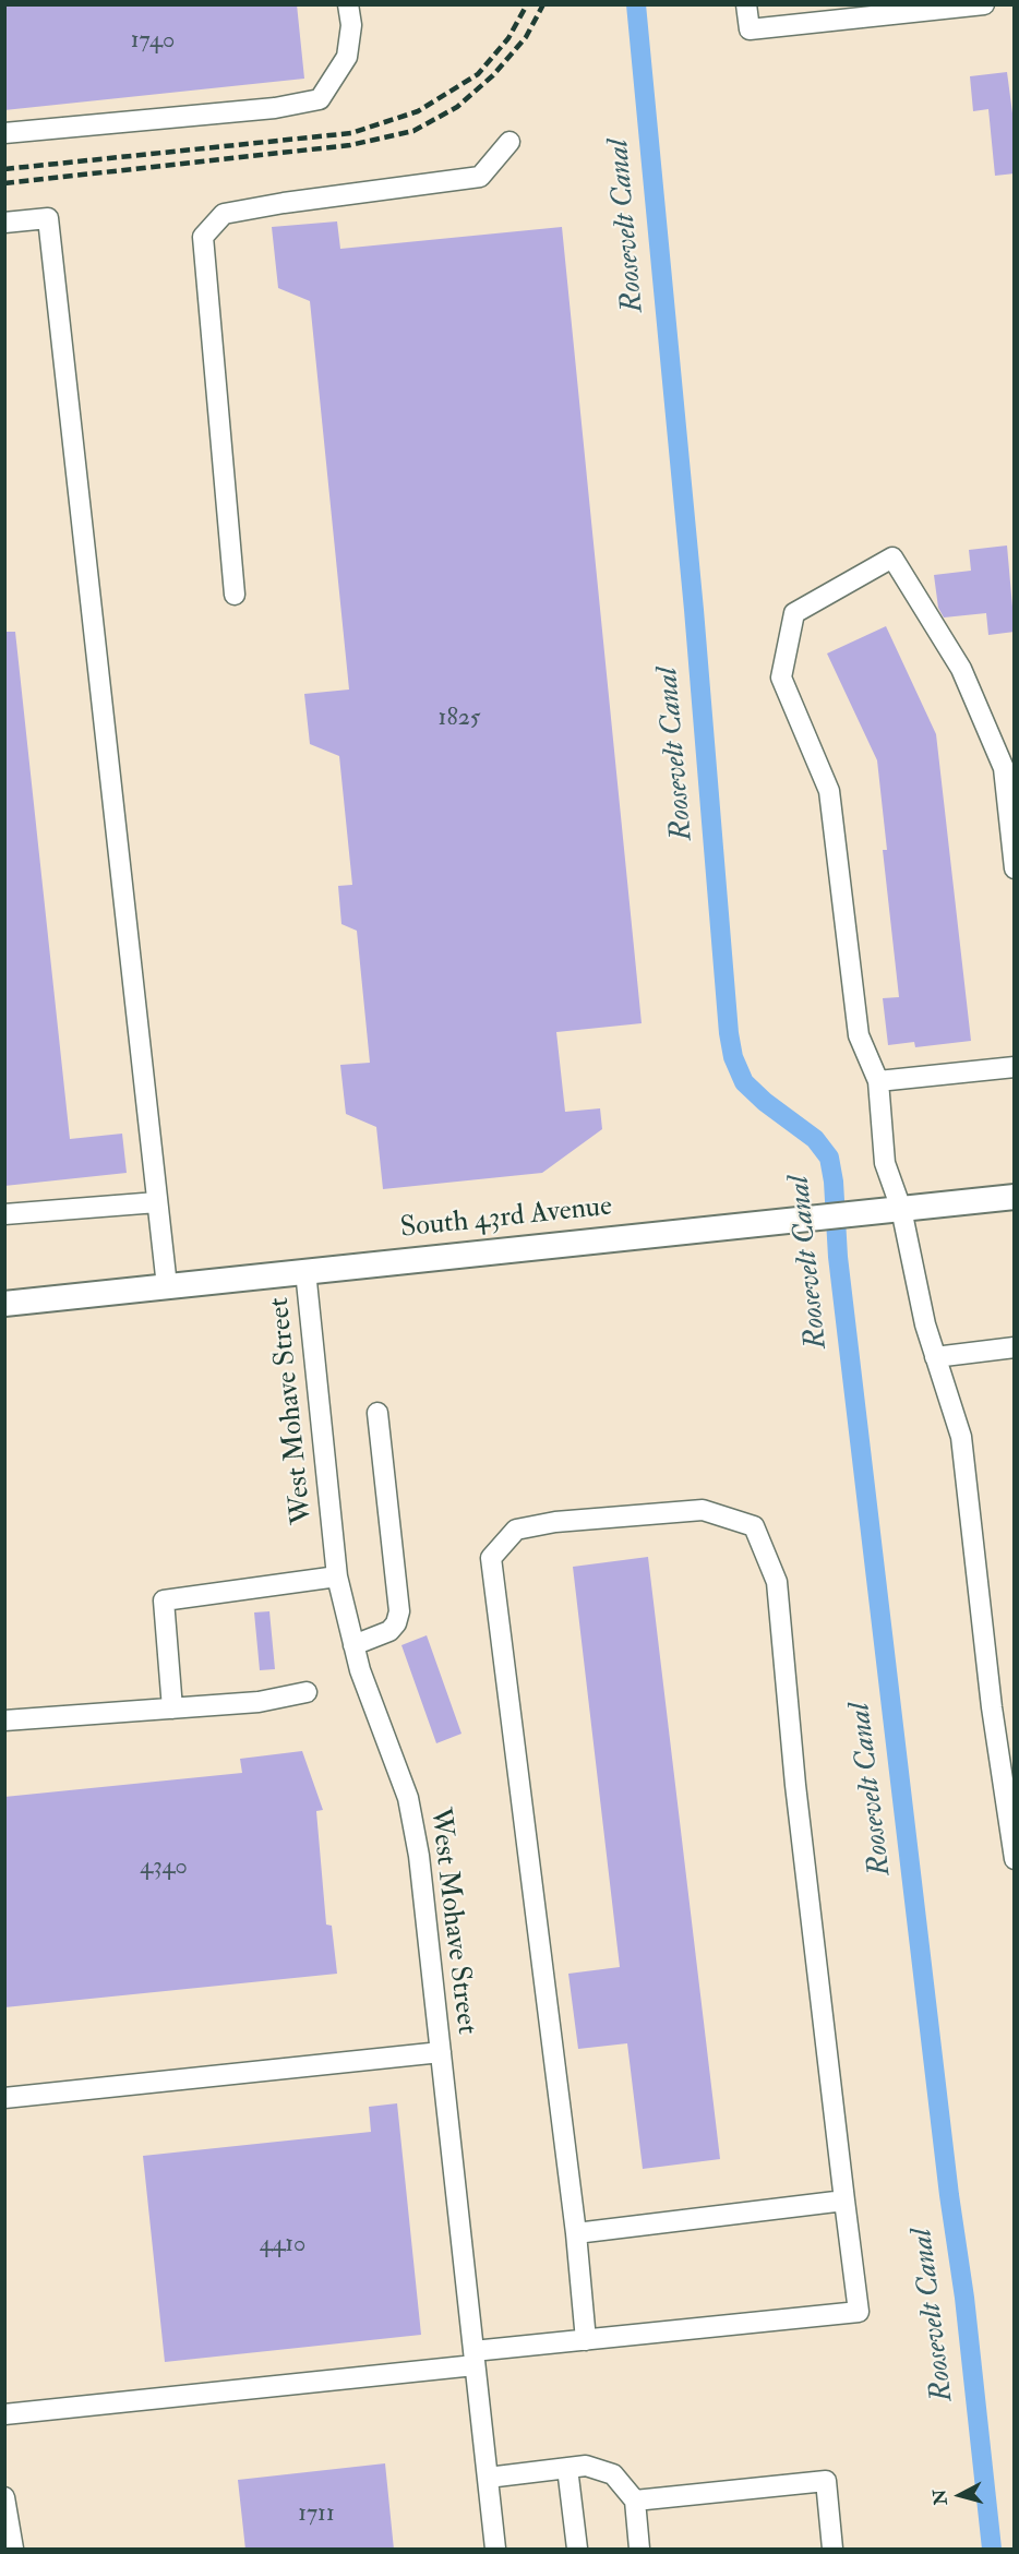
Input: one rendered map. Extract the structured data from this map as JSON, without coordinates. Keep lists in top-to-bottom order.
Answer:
{
  "streets": {
    "main road": ["South 43rd Avenue"],
    "street": ["West Mohave Street"]
  },
  "crossings": [
    ["South 43rd Avenue", "West Mohave Street"]
  ],
  "water": ["Roosevelt Canal"],
  "house_numbers": [
    "1740",
    "1825",
    "4340",
    "4410",
    "1711"
  ],
  "north": "left"
}
